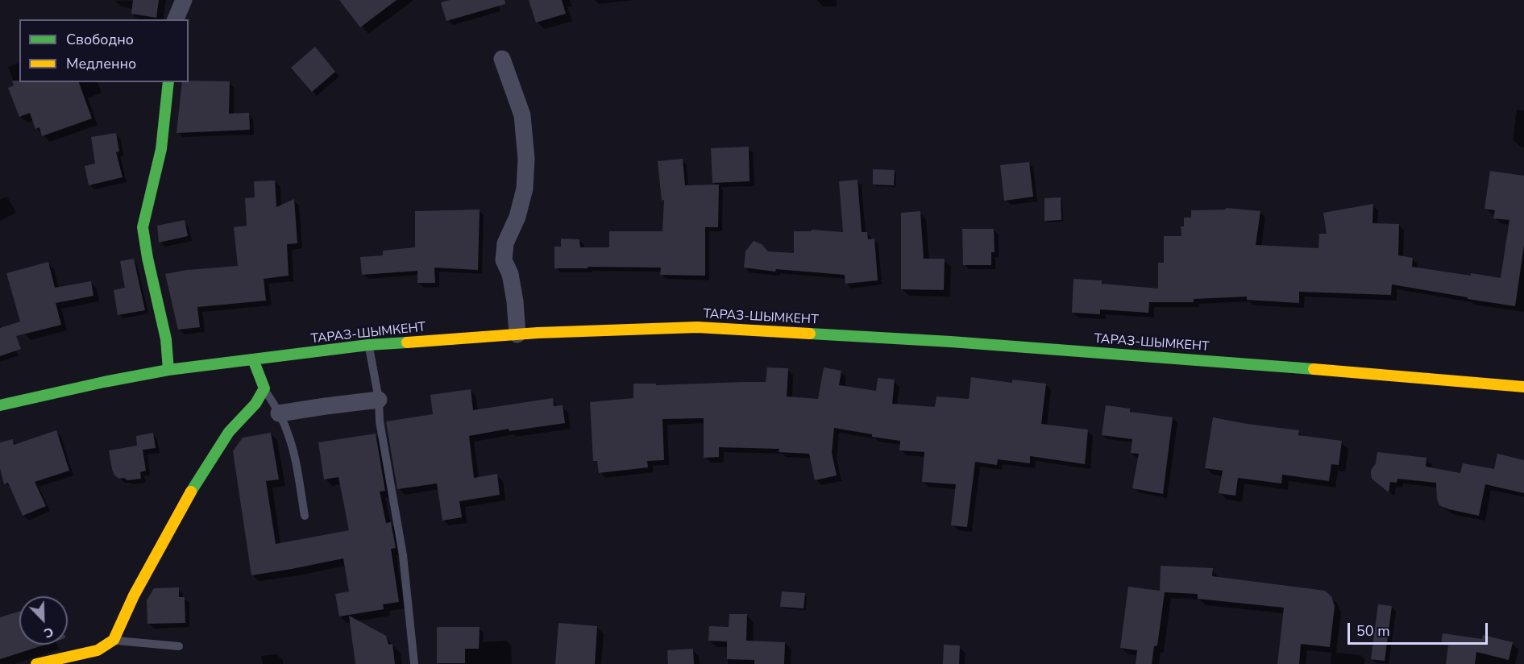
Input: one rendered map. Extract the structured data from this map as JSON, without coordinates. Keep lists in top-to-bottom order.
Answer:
{
  "streets": {
    "main road": ["ТАРАЗ-ШЫМКЕНТ"]
  },
  "legend": ["Свободно", "Медленно"],
  "scale_bar": "50 m",
  "north": "bottom right"
}
